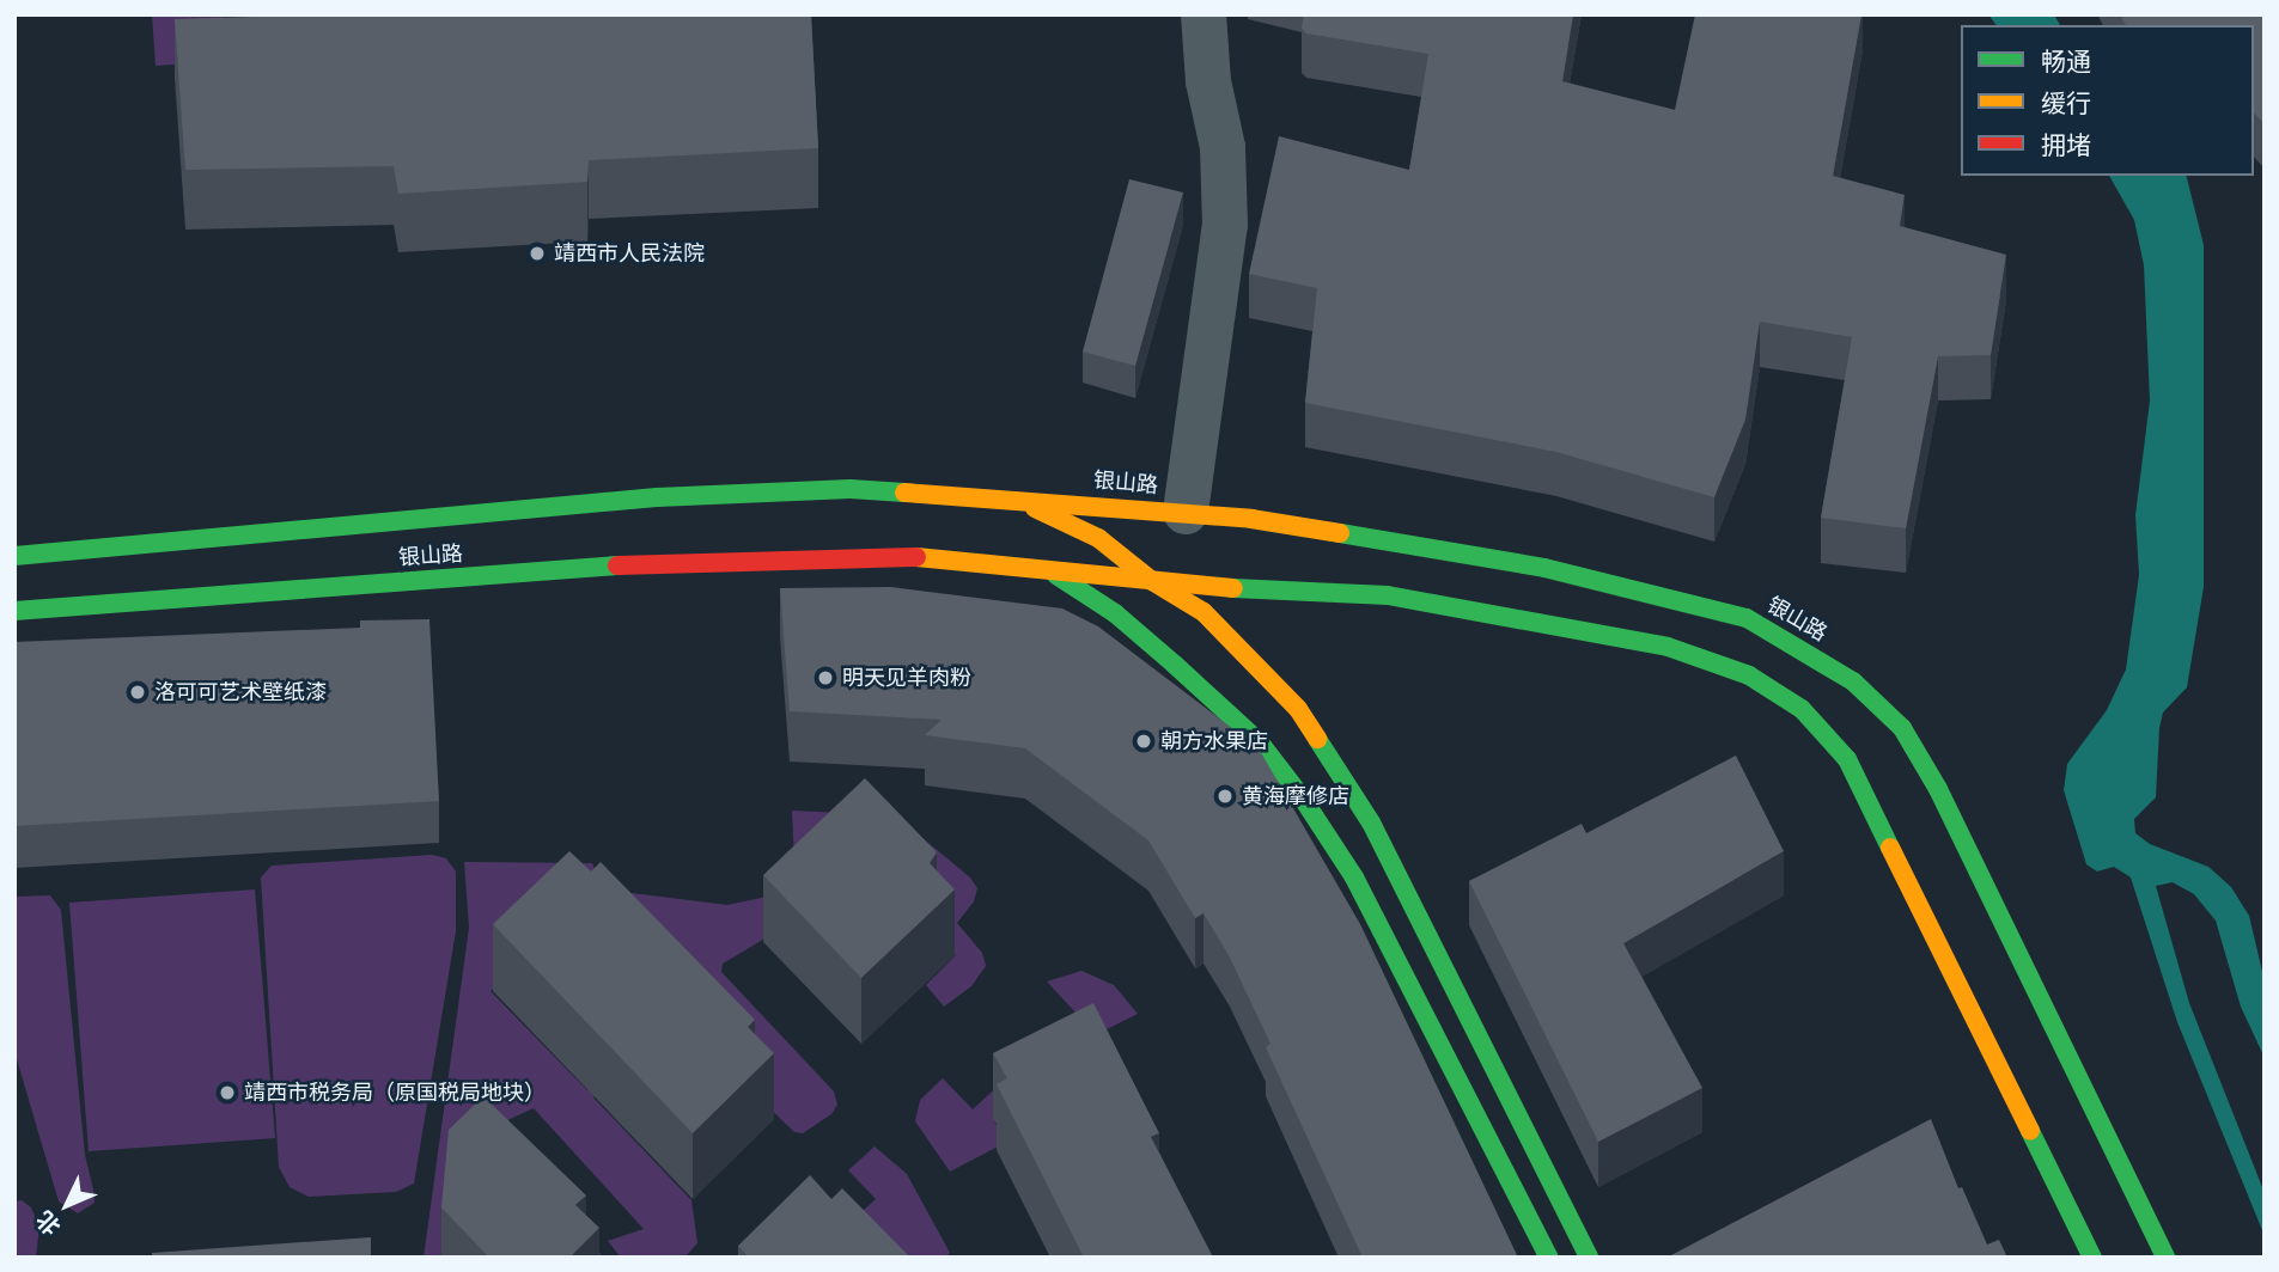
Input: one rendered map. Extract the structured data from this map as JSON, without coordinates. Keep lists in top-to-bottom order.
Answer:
{
  "streets": {
    "main road": ["银山路"]
  },
  "places": [
    "靖西市人民法院",
    "明天见羊肉粉",
    "洛可可艺术壁纸漆",
    "朝方水果店",
    "黄海摩修店",
    "靖西市税务局（原国税局地块）"
  ],
  "legend": ["畅通", "缓行", "拥堵"],
  "north": "bottom left"
}
